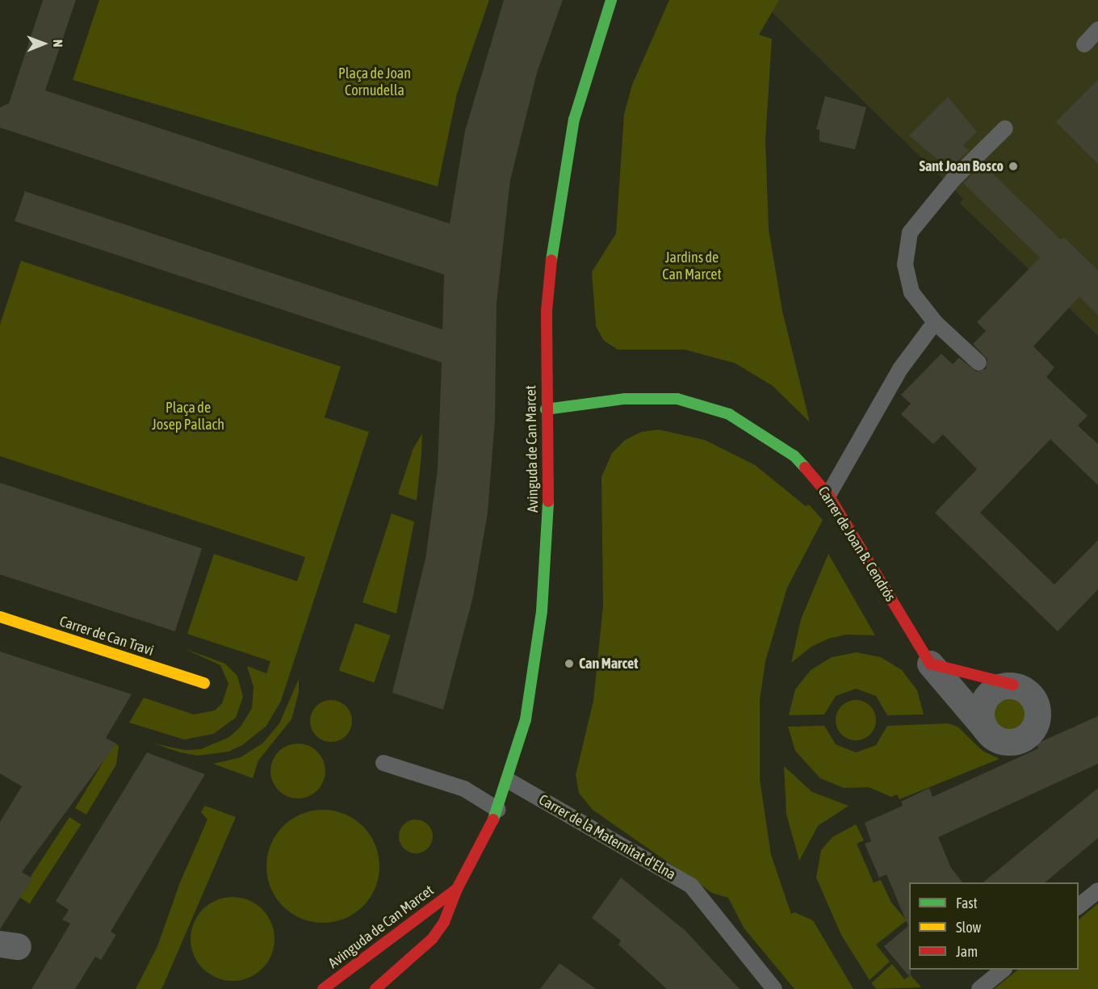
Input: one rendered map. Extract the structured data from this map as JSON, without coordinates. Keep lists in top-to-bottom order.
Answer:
{
  "streets": {
    "street": ["Avinguda de Can Marcet", "Carrer de Joan B. Cendrós", "Carrer de Can Travi"],
    "lane": ["Carrer de la Maternitat d'Elna"]
  },
  "crossings": [
    ["Avinguda de Can Marcet", "Carrer de Joan B. Cendrós"],
    ["Avinguda de Can Marcet", "Carrer de la Maternitat d'Elna"]
  ],
  "parks": ["Plaça de Joan Cornudella", "Jardins de Can Marcet", "Plaça de Josep Pallach"],
  "places": ["Sant Joan Bosco", "Can Marcet"],
  "legend": ["Fast", "Slow", "Jam"],
  "north": "right"
}
